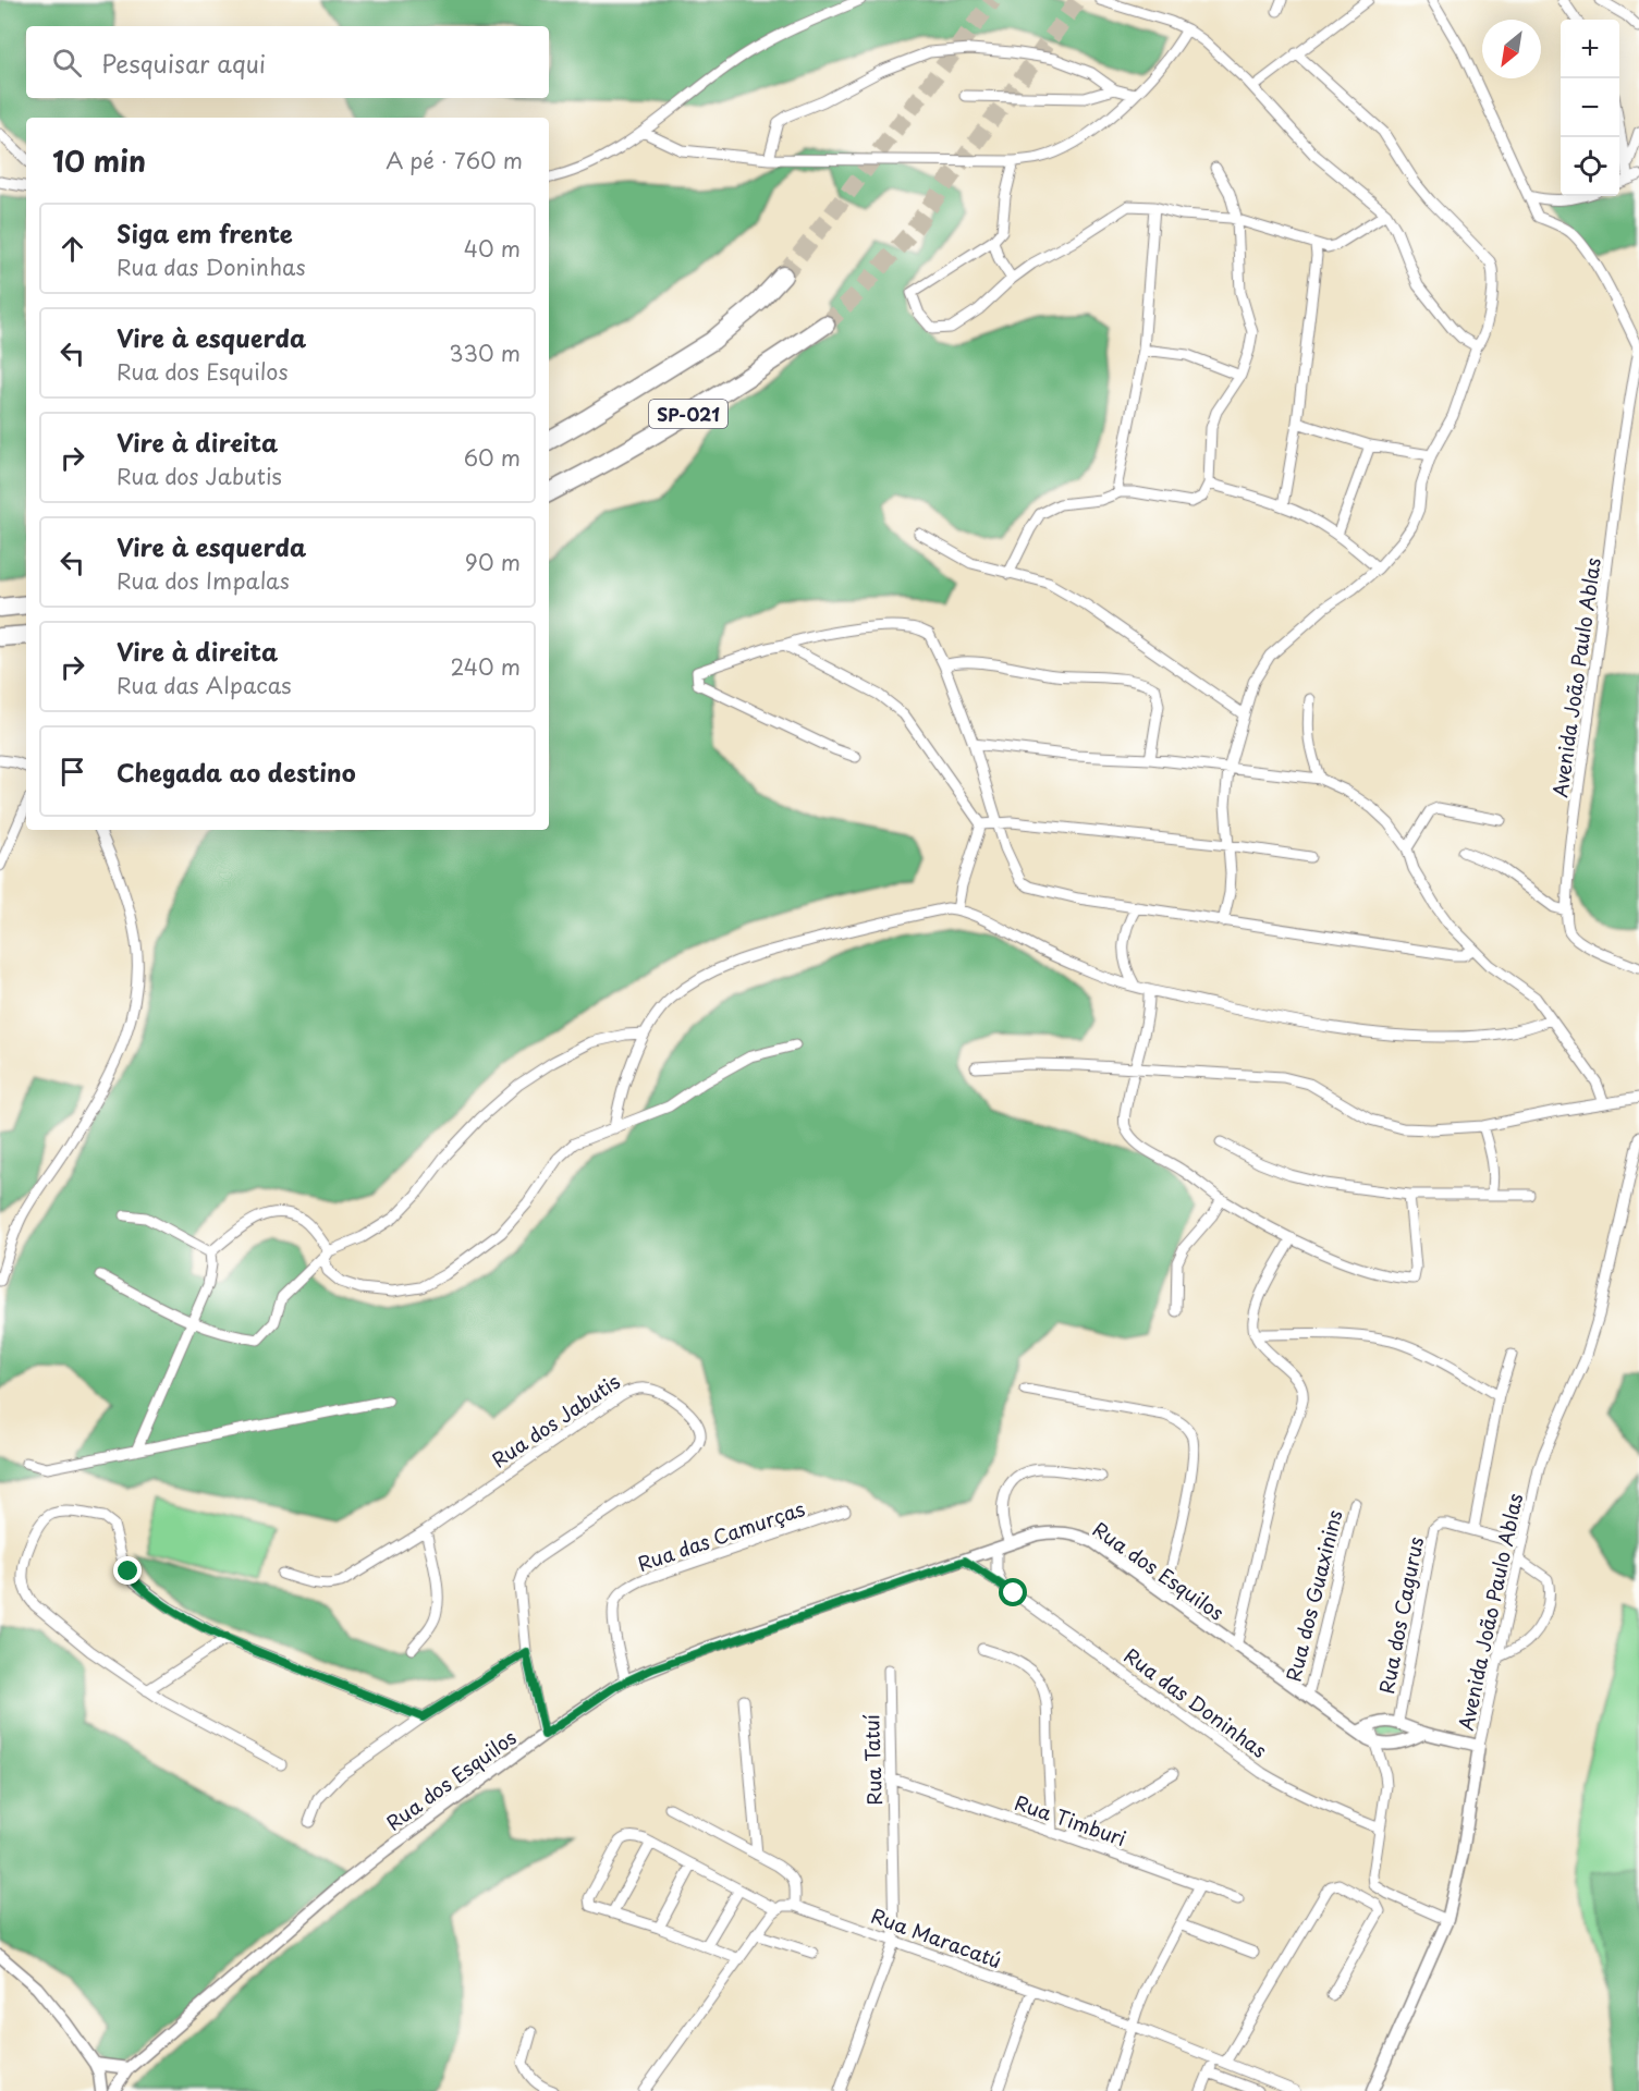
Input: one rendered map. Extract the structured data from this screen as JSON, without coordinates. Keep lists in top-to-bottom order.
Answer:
{
  "streets": {
    "highway": ["SP-021"],
    "street": [
      "Avenida João Paulo Ablas",
      "Rua dos Jabutis",
      "Rua das Camurças",
      "Rua dos Esquilos",
      "Rua dos Guaxinins",
      "Rua dos Cagurus",
      "Rua das Doninhas",
      "Rua Tatuí",
      "Rua Timburi",
      "Rua Maracatú"
    ]
  },
  "crossings": [
    ["Avenida João Paulo Ablas", "Rua dos Cagurus"],
    ["Rua dos Jabutis", "Rua dos Esquilos"],
    ["Rua das Camurças", "Rua dos Esquilos"],
    ["Rua dos Esquilos", "Rua dos Guaxinins"],
    ["Rua dos Esquilos", "Rua das Doninhas"],
    ["Rua Tatuí", "Rua Timburi"],
    ["Rua Tatuí", "Rua Maracatú"]
  ],
  "north": "bottom left",
  "page": {
    "map_buttons": ["+", "−"],
    "search": "Pesquisar aqui",
    "heading": ["10 min", "A pé · 760 m"],
    "list": [
      ["Siga em frente", "Rua das Doninhas", "40 m"],
      ["Vire à esquerda", "Rua dos Esquilos", "330 m"],
      ["Vire à direita", "Rua dos Jabutis", "60 m"],
      ["Vire à esquerda", "Rua dos Impalas", "90 m"],
      ["Vire à direita", "Rua das Alpacas", "240 m"],
      "Chegada ao destino"
    ]
  }
}
